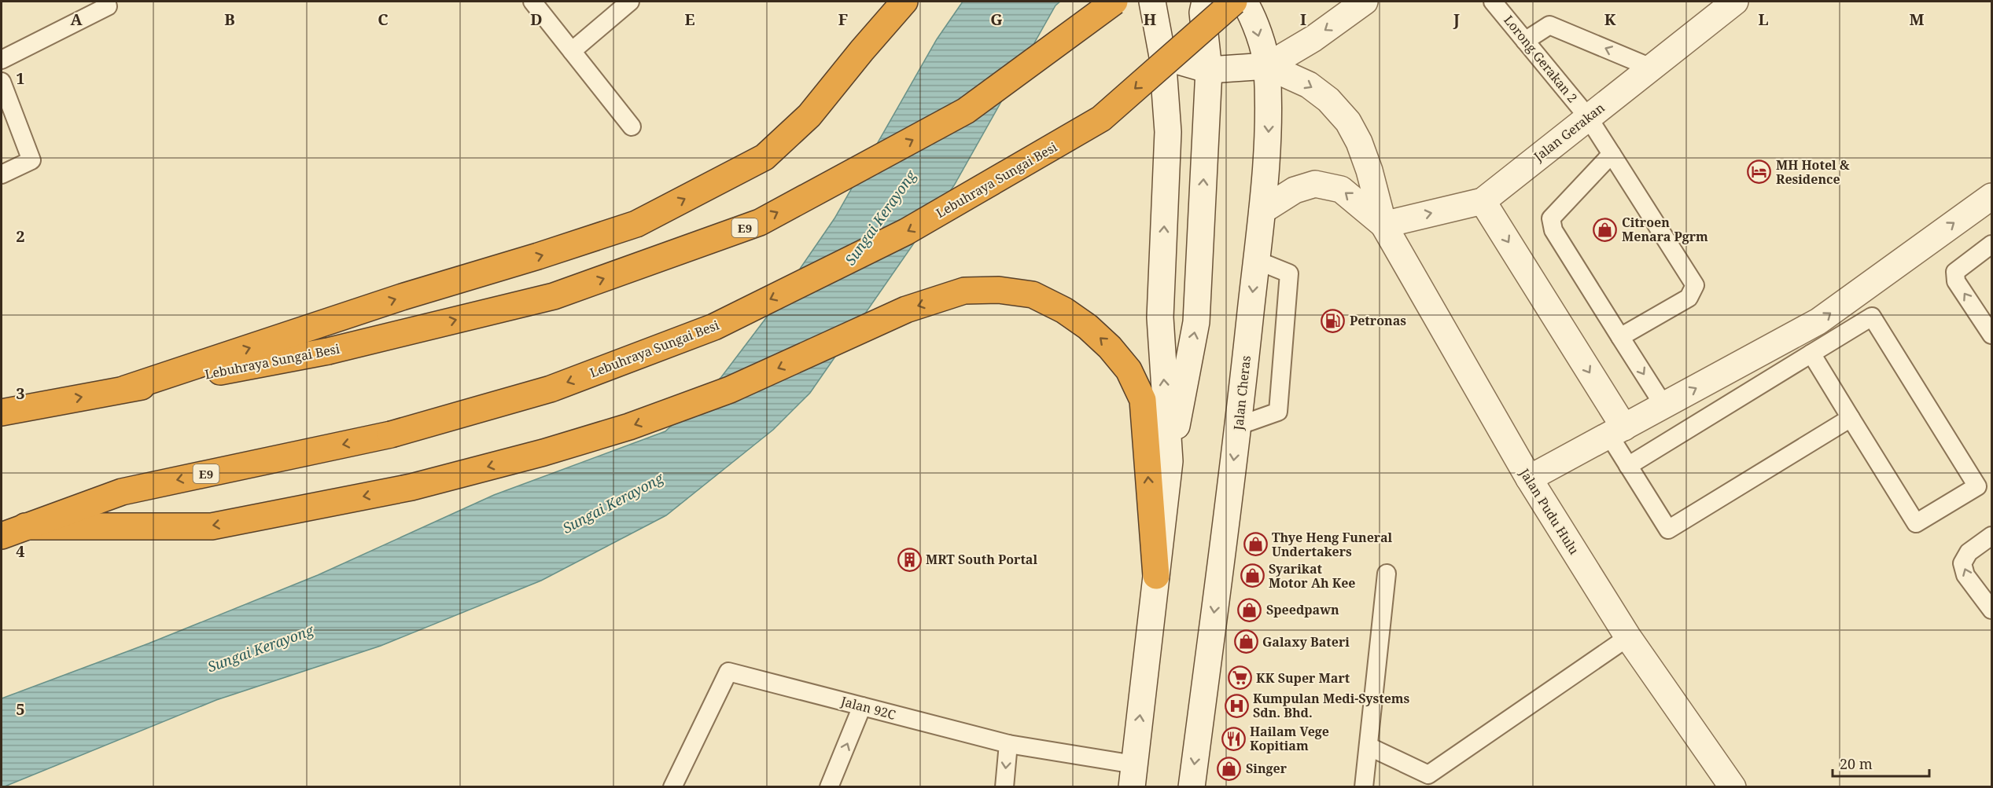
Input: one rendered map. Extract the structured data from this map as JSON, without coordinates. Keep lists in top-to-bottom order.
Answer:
{
  "streets": {
    "highway": ["Lebuhraya Sungai Besi", "E9"],
    "street": ["Jalan Gerakan", "Jalan Cheras", "Jalan Pudu Hulu"],
    "lane": ["Lorong Gerakan 2", "Jalan 92C"]
  },
  "crossings": [
    ["Lorong Gerakan 2", "Jalan Gerakan"],
    ["Jalan Gerakan", "Jalan Pudu Hulu"],
    ["Jalan Cheras", "Jalan Pudu Hulu"]
  ],
  "water": ["Sungai Kerayong"],
  "places": {
    "hotel": ["MH Hotel & Residence"],
    "shop": [
      "Citroen Menara Pgrm",
      "Thye Heng Funeral Undertakers",
      "Syarikat Motor Ah Kee",
      "Speedpawn",
      "Galaxy Bateri",
      "Singer"
    ],
    "fuel station": ["Petronas"],
    "building": ["MRT South Portal"],
    "supermarket": ["KK Super Mart"],
    "hospital": ["Kumpulan Medi-Systems Sdn. Bhd."],
    "restaurant": ["Hailam Vege Kopitiam"]
  },
  "scale_bar": "20 m",
  "grid": {
    "columns": [
      "A",
      "B",
      "C",
      "D",
      "E",
      "F",
      "G",
      "H",
      "I",
      "J",
      "K",
      "L",
      "M"
    ],
    "rows": [
      "1",
      "2",
      "3",
      "4",
      "5"
    ]
  }
}
